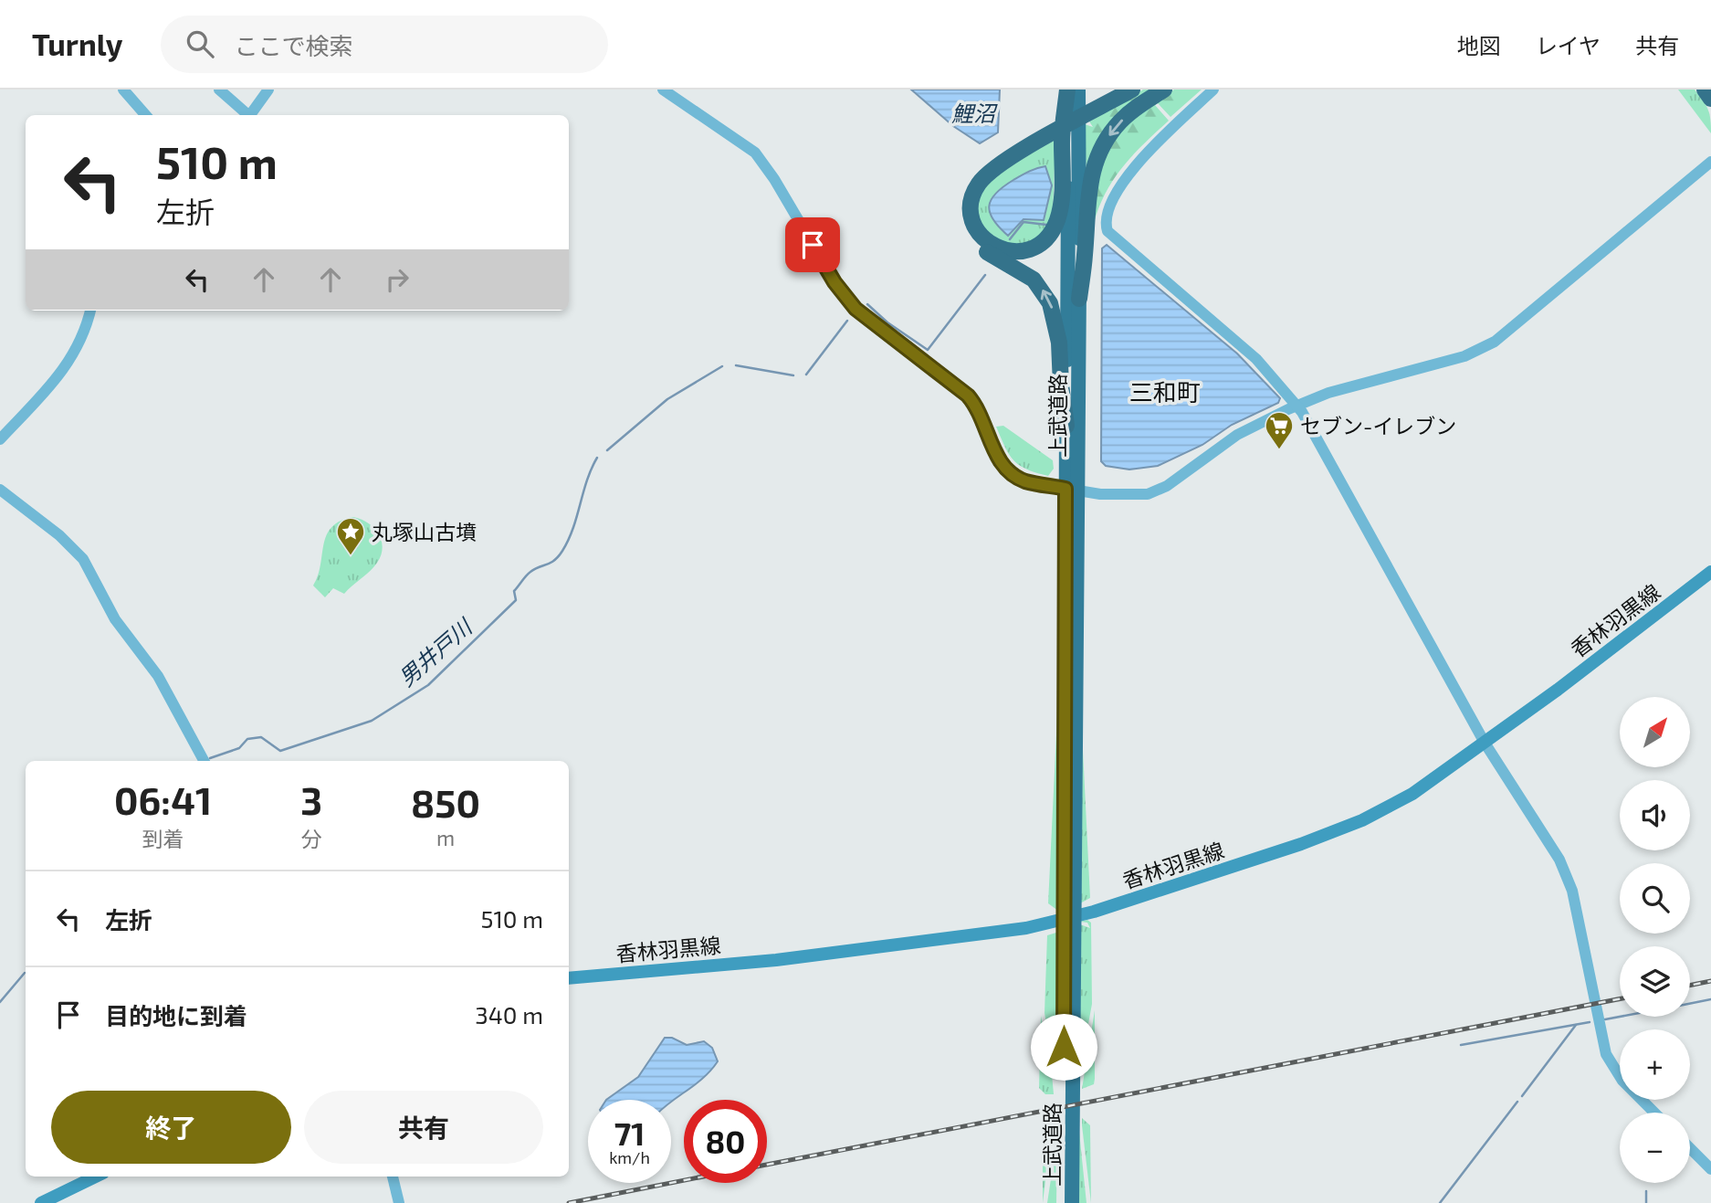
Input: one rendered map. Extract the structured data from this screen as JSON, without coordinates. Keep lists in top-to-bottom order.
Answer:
{
  "streets": {
    "highway": ["上武道路"],
    "main road": ["香林羽黒線"]
  },
  "districts": ["三和町"],
  "water": ["鯉沼", "男井戸川"],
  "places": {
    "supermarket": ["セブン-イレブン"],
    "place": ["丸塚山古墳"]
  },
  "north": "top right",
  "page": {
    "header": "Turnly",
    "search": "ここで検索",
    "nav": ["地図", "レイヤ", "共有"],
    "turn": ["510 m", "左折"],
    "map_buttons": ["+", "−"],
    "eta": [
      "06:41",
      "到着",
      "3",
      "分",
      "850",
      "m"
    ],
    "list": [
      {
        "name": "左折",
        "value": "510 m"
      },
      {
        "name": "目的地に到着",
        "value": "340 m"
      }
    ],
    "buttons": ["終了", "共有"],
    "speed": "71 km/h",
    "limit": "80"
  }
}
